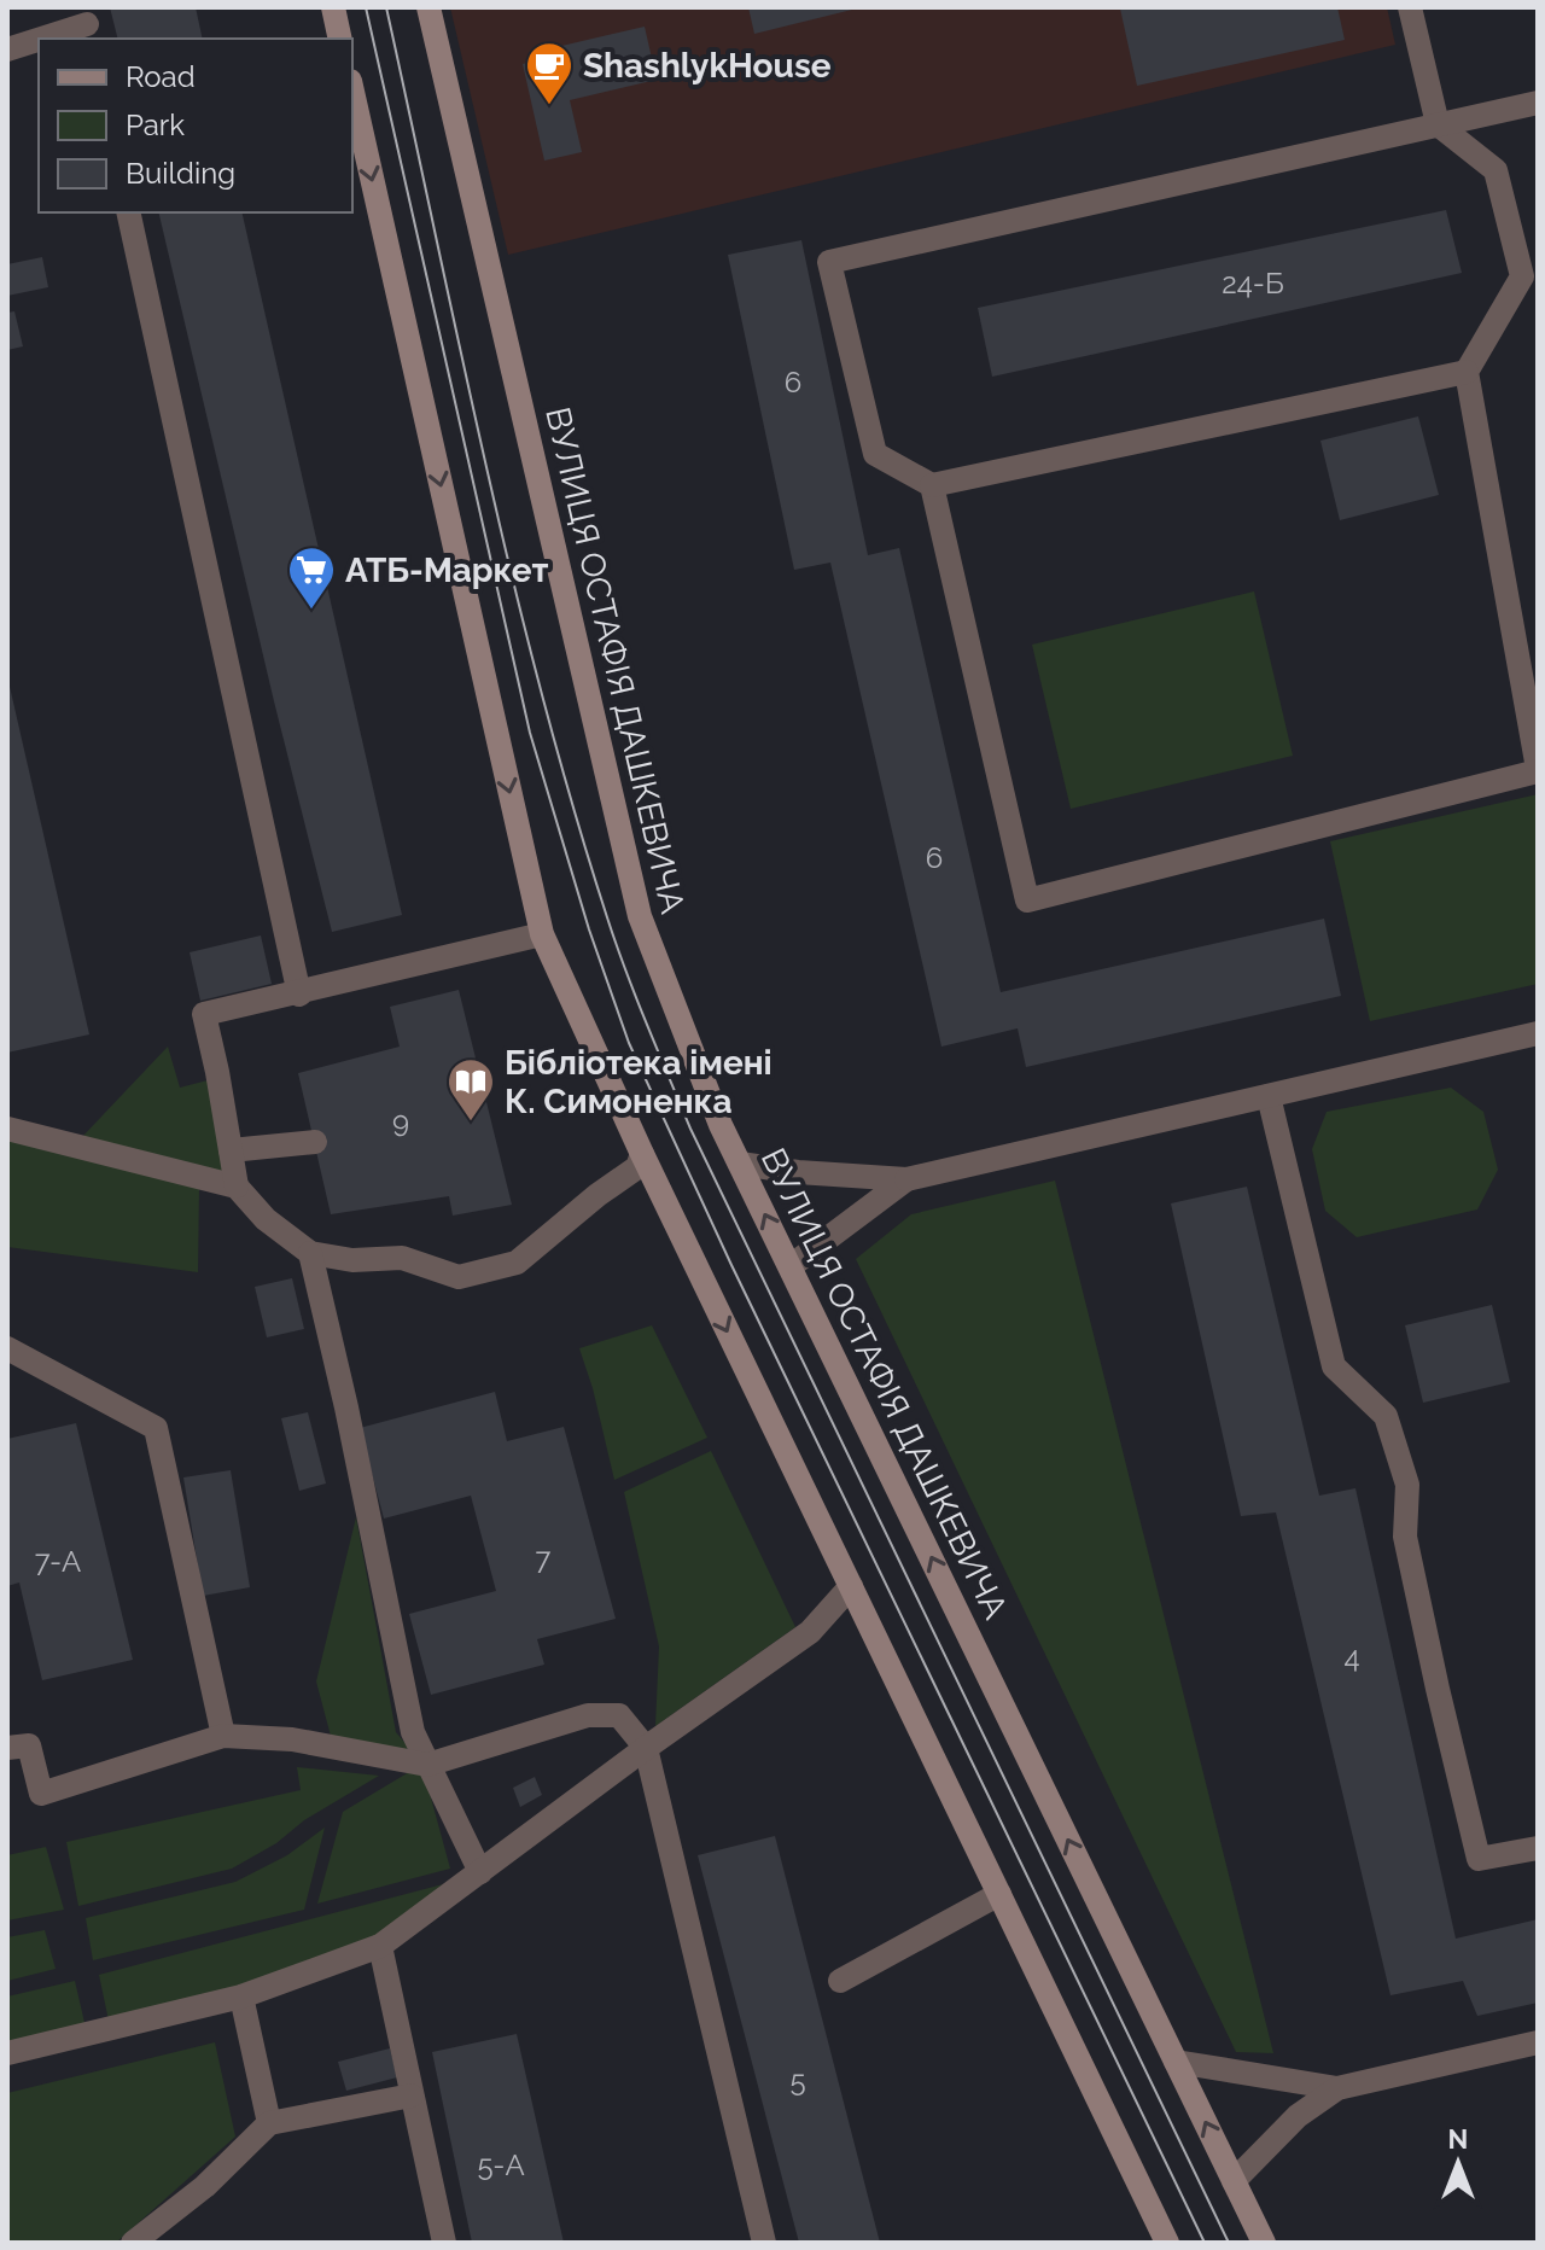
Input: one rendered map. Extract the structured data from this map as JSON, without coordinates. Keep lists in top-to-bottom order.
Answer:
{
  "streets": {
    "street": ["ВУЛИЦЯ ОСТАФІЯ ДАШКЕВИЧА"]
  },
  "places": {
    "cafe": ["ShashlykHouse"],
    "supermarket": ["АТБ-Маркет"],
    "library": ["Бібліотека імені К. Симоненка"]
  },
  "house_numbers": [
    "24-Б",
    "6",
    "6",
    "9",
    "7",
    "7-А",
    "4",
    "5",
    "5-А"
  ],
  "legend": ["Road", "Park", "Building"],
  "north": "top"
}
